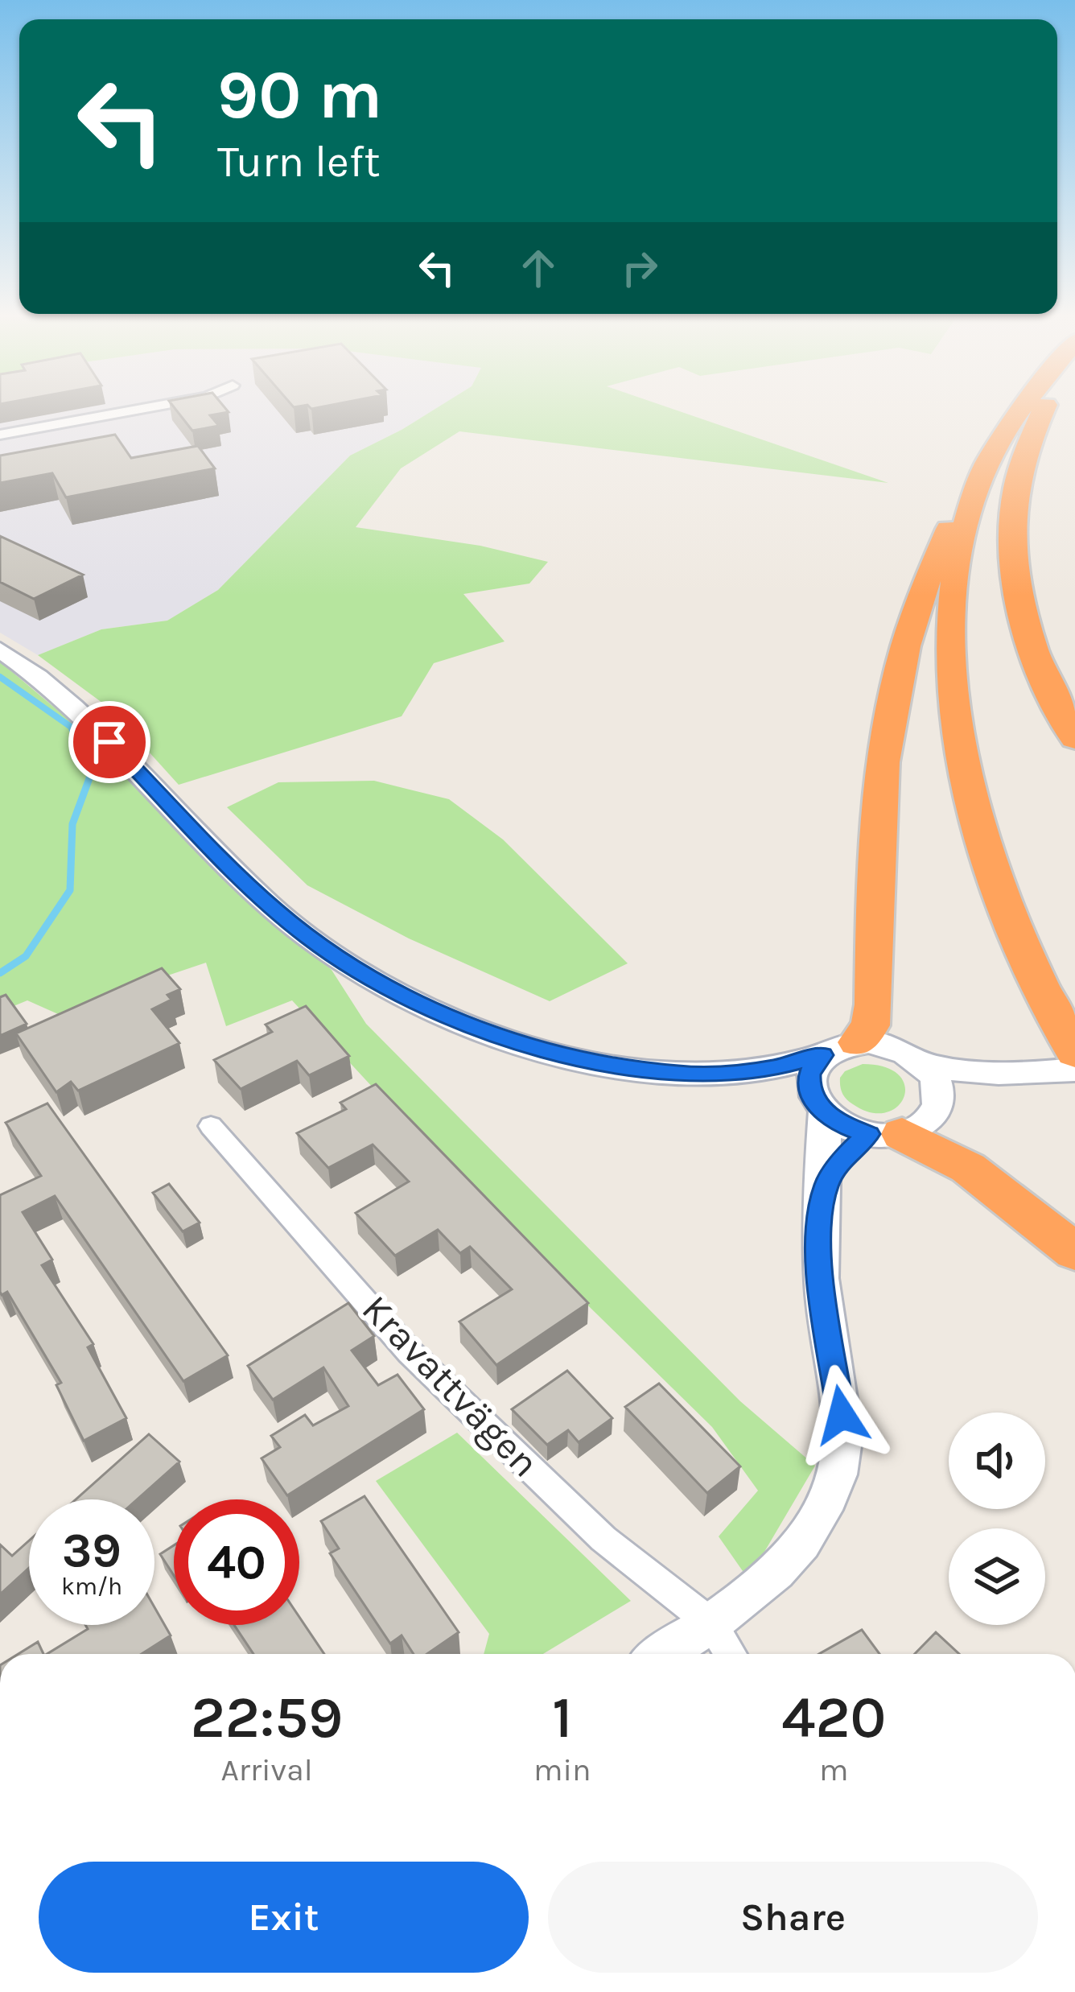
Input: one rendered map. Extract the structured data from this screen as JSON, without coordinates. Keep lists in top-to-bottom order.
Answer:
{
  "streets": {
    "street": ["Kravattvägen"]
  },
  "page": {
    "turn": ["90 m", "Turn left"],
    "speed": "39 km/h",
    "limit": "40",
    "eta": [
      "22:59",
      "Arrival",
      "1",
      "min",
      "420",
      "m"
    ],
    "buttons": ["Exit", "Share"]
  }
}
